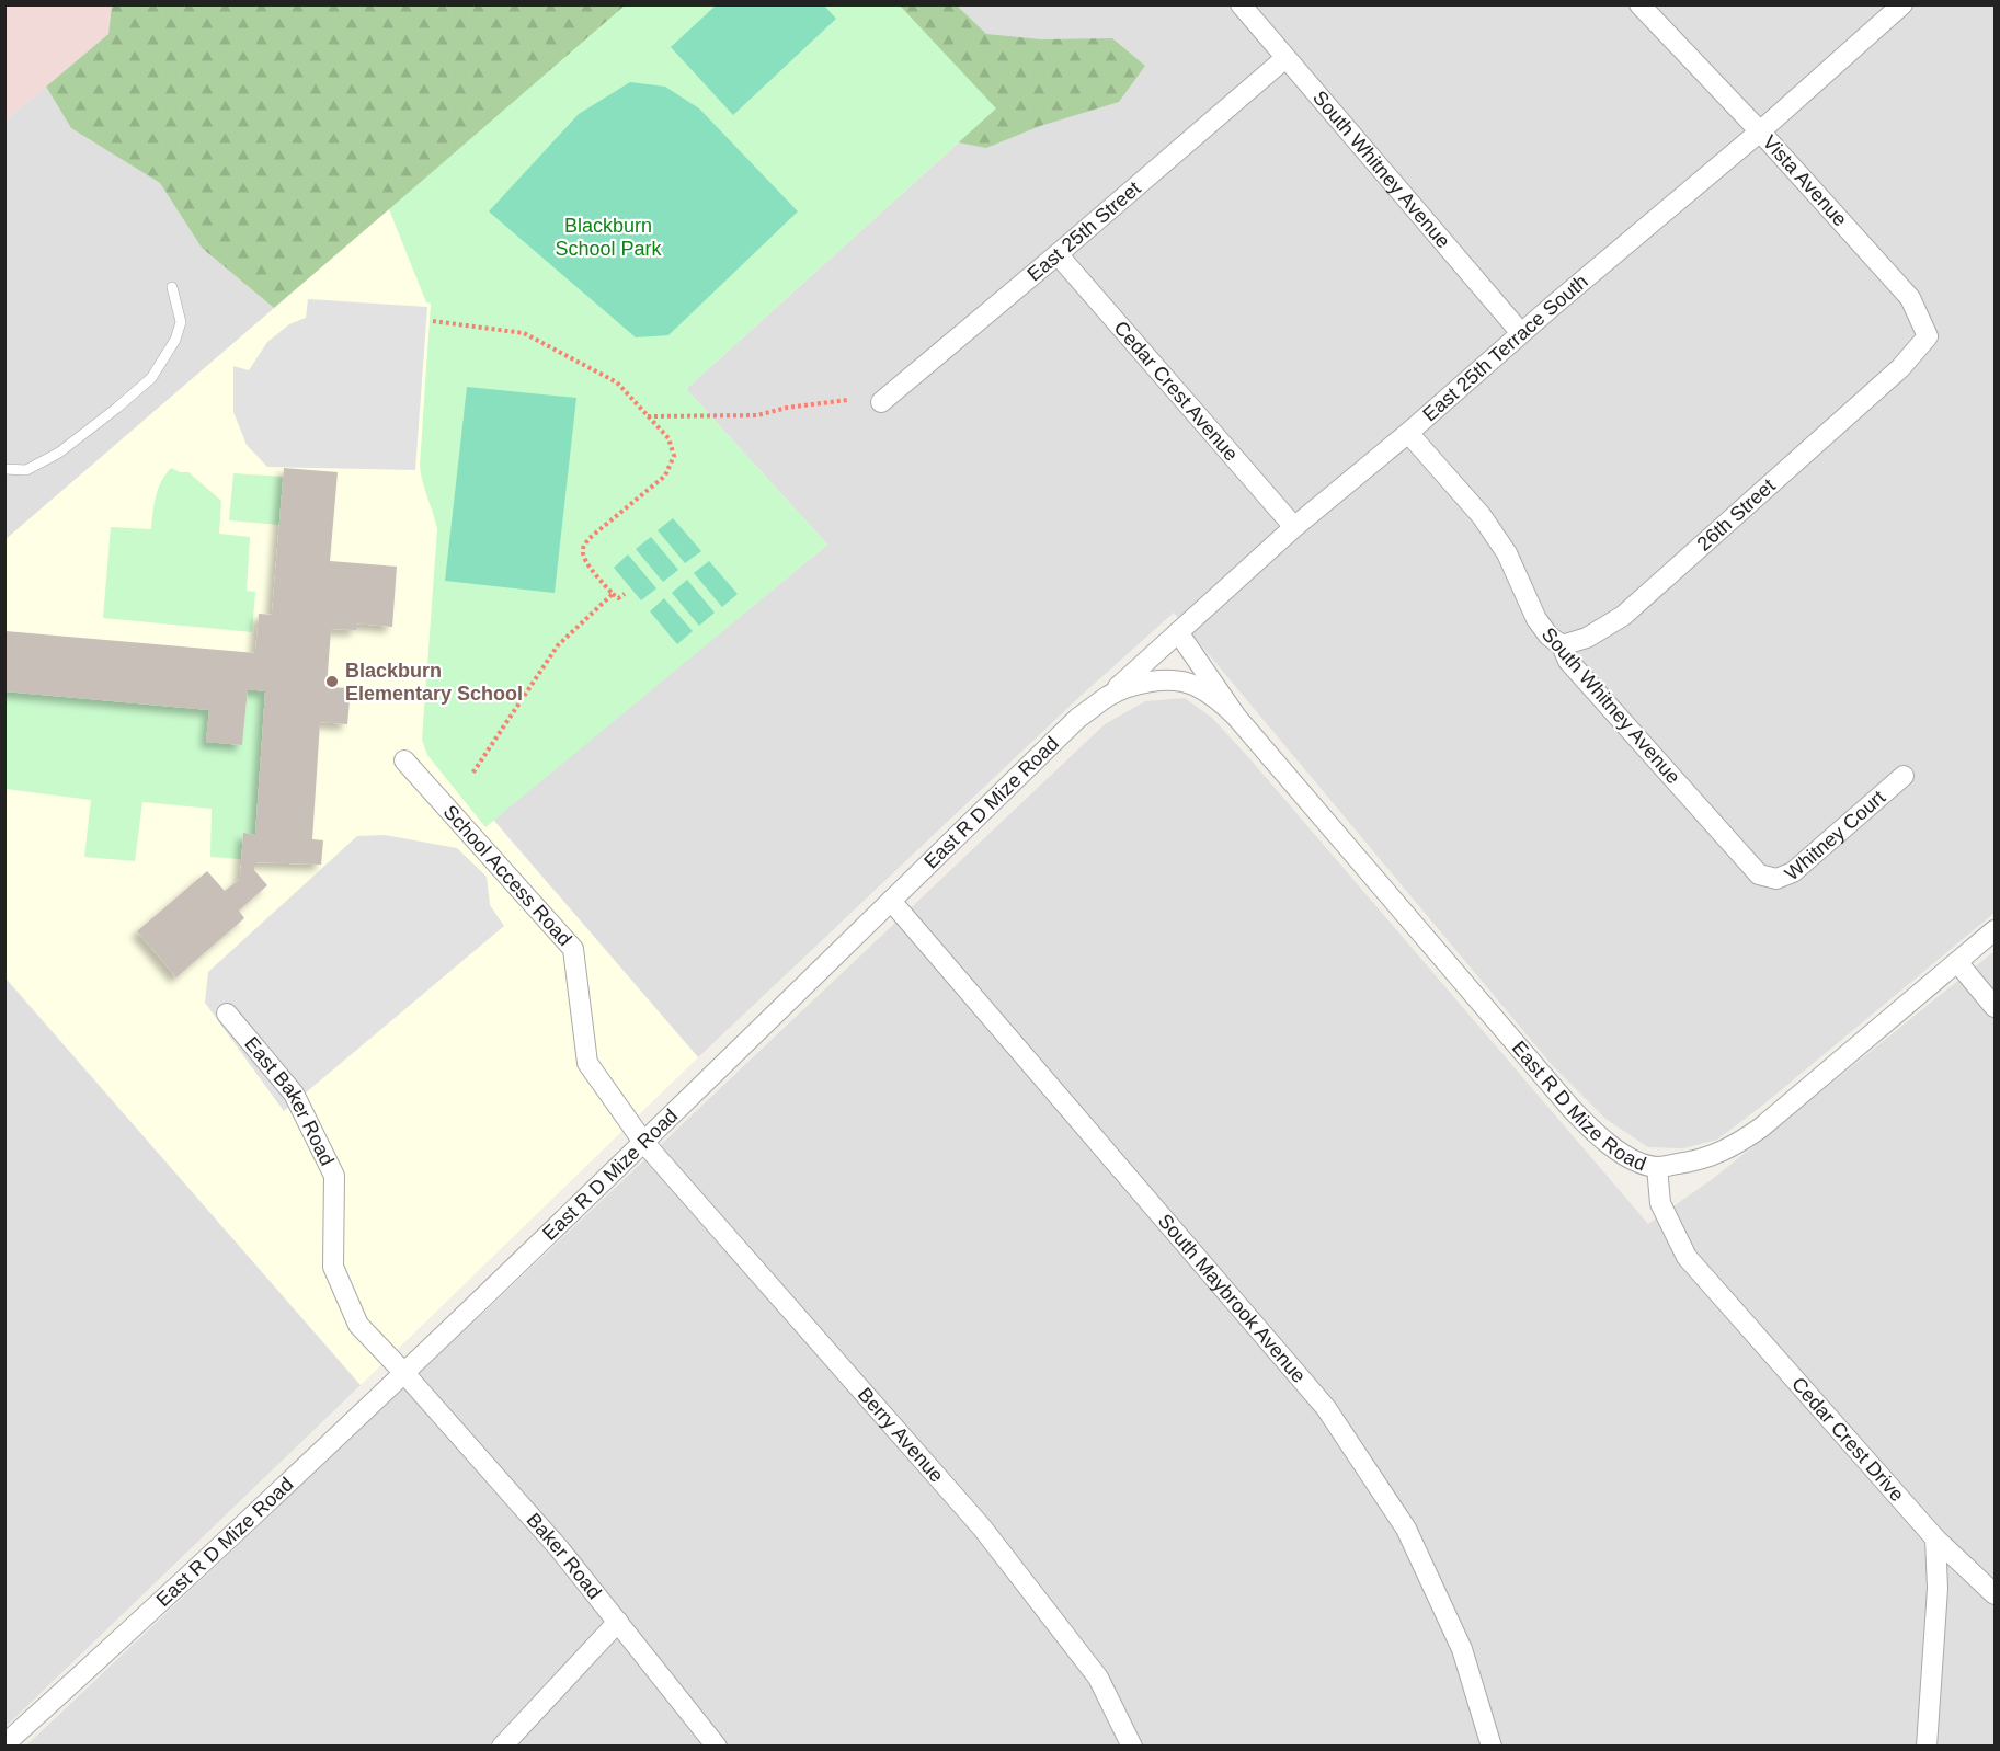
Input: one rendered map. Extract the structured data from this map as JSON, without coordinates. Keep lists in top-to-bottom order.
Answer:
{
  "streets": {
    "street": [
      "South Whitney Avenue",
      "Vista Avenue",
      "East 25th Street",
      "East 25th Terrace South",
      "Cedar Crest Avenue",
      "26th Street",
      "East R D Mize Road",
      "Whitney Court",
      "School Access Road",
      "East Baker Road",
      "South Maybrook Avenue",
      "Berry Avenue",
      "Cedar Crest Drive",
      "Baker Road"
    ]
  },
  "crossings": [
    ["South Whitney Avenue", "East 25th Street"],
    ["South Whitney Avenue", "East 25th Terrace South"],
    ["South Whitney Avenue", "26th Street"],
    ["South Whitney Avenue", "Whitney Court"],
    ["Vista Avenue", "East 25th Terrace South"],
    ["Vista Avenue", "26th Street"],
    ["East 25th Street", "Cedar Crest Avenue"],
    ["East 25th Terrace South", "Cedar Crest Avenue"],
    ["East 25th Terrace South", "East R D Mize Road"],
    ["East R D Mize Road", "School Access Road"],
    ["East R D Mize Road", "East Baker Road"],
    ["East R D Mize Road", "South Maybrook Avenue"],
    ["East R D Mize Road", "Berry Avenue"],
    ["East R D Mize Road", "Cedar Crest Drive"],
    ["East R D Mize Road", "Baker Road"],
    ["School Access Road", "Berry Avenue"],
    ["East Baker Road", "Baker Road"]
  ],
  "parks": ["Blackburn School Park"],
  "places": ["Blackburn Elementary School"]
}
